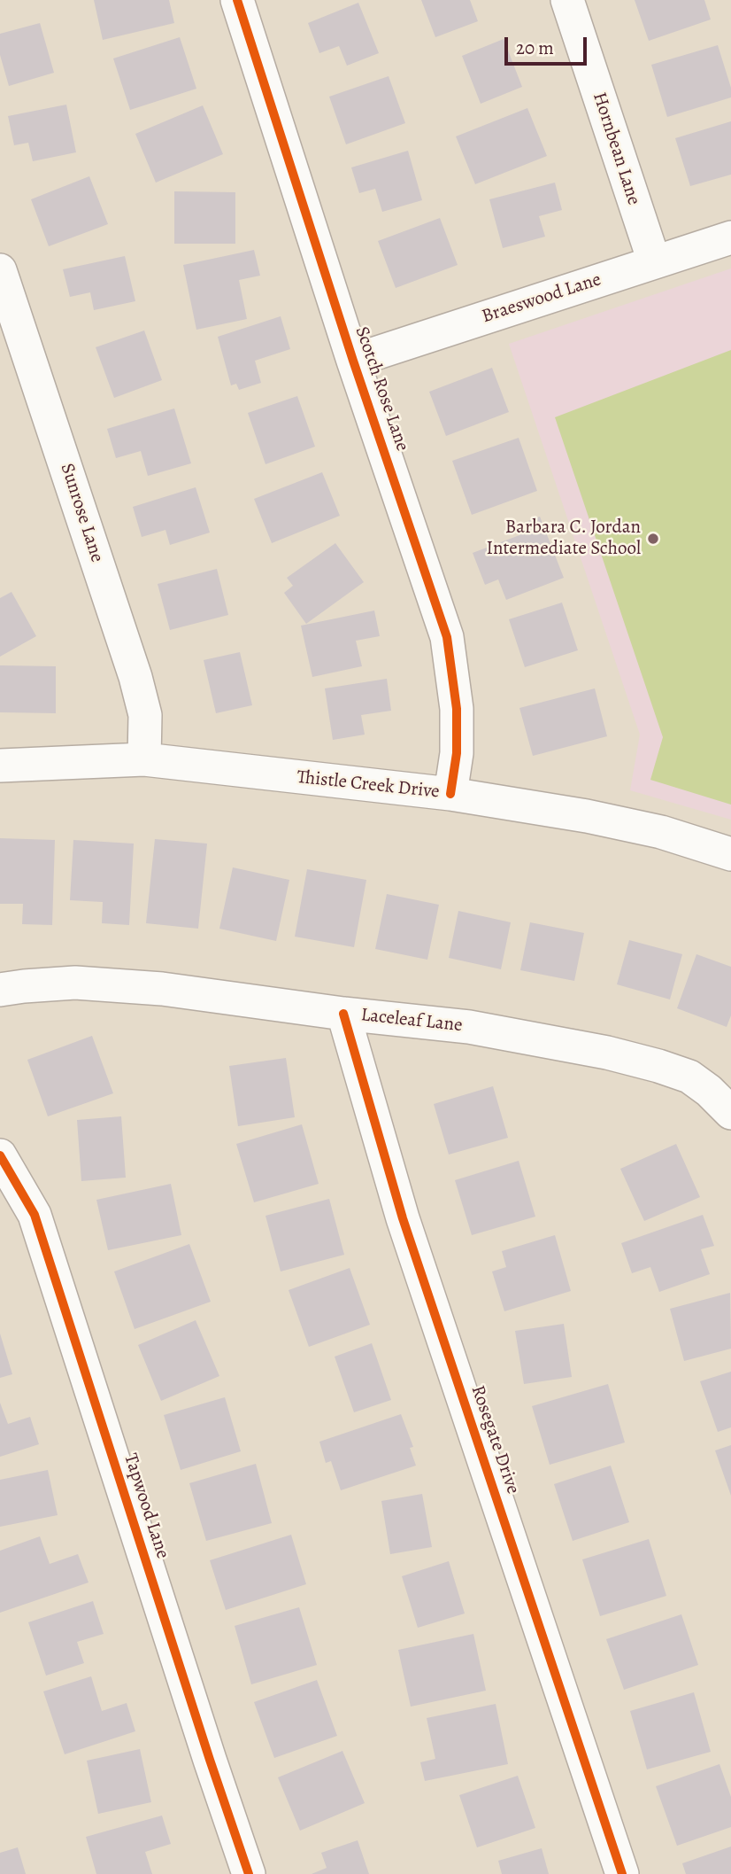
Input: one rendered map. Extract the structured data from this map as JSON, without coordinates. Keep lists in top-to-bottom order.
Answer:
{
  "streets": {
    "street": [
      "Hornbean Lane",
      "Braeswood Lane",
      "Scotch Rose Lane",
      "Sunrose Lane",
      "Thistle Creek Drive",
      "Laceleaf Lane",
      "Rosegate Drive",
      "Tapwood Lane"
    ]
  },
  "crossings": [
    ["Hornbean Lane", "Braeswood Lane"],
    ["Braeswood Lane", "Scotch Rose Lane"],
    ["Scotch Rose Lane", "Thistle Creek Drive"],
    ["Sunrose Lane", "Thistle Creek Drive"],
    ["Laceleaf Lane", "Rosegate Drive"]
  ],
  "places": ["Barbara C. Jordan Intermediate School"],
  "scale_bar": "20 m"
}
